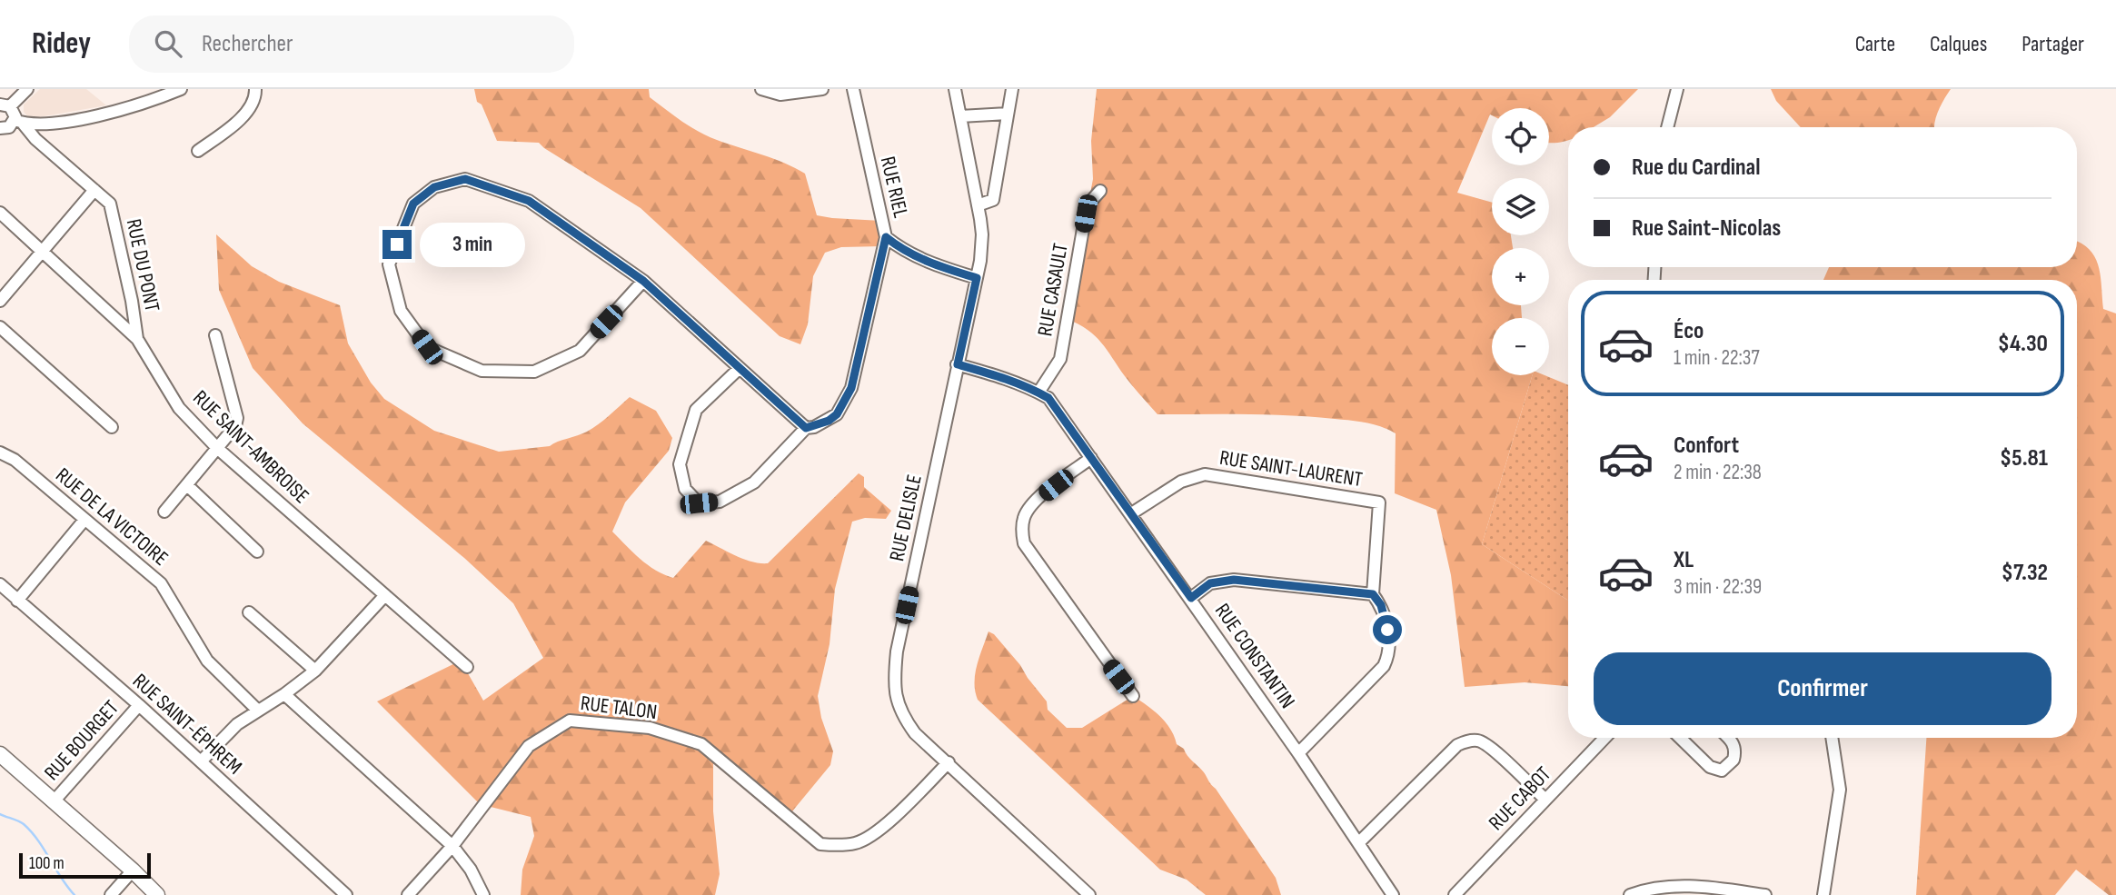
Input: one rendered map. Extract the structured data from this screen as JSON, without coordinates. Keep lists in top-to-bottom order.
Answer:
{
  "streets": {
    "street": [
      "RUE RIEL",
      "RUE DU PONT",
      "RUE CASAULT",
      "RUE SAINT-AMBROISE",
      "RUE SAINT-LAURENT",
      "RUE DE LA VICTOIRE",
      "RUE DELISLE",
      "RUE CONSTANTIN",
      "RUE TALON",
      "RUE SAINT-ÉPHREM",
      "RUE BOURGET",
      "RUE CABOT"
    ]
  },
  "crossings": [
    ["RUE DU PONT", "RUE SAINT-AMBROISE"],
    ["RUE CASAULT", "RUE CONSTANTIN"],
    ["RUE SAINT-LAURENT", "RUE CONSTANTIN"],
    ["RUE DELISLE", "RUE CONSTANTIN"],
    ["RUE DELISLE", "RUE TALON"],
    ["RUE SAINT-ÉPHREM", "RUE BOURGET"]
  ],
  "scale_bar": "100 m",
  "page": {
    "header": "Ridey",
    "search": "Rechercher",
    "nav": ["Carte", "Calques", "Partager"],
    "map_buttons": ["+", "−"],
    "banner": ["Rue du Cardinal", "Rue Saint-Nicolas"],
    "bubble": "3 min",
    "list": [
      {
        "name": "Éco",
        "note": "1 min · 22:37",
        "value": "$4.30"
      },
      {
        "name": "Confort",
        "note": "2 min · 22:38",
        "value": "$5.81"
      },
      {
        "name": "XL",
        "note": "3 min · 22:39",
        "value": "$7.32"
      }
    ],
    "buttons": "Confirmer",
    "scale": "100 m"
  }
}
